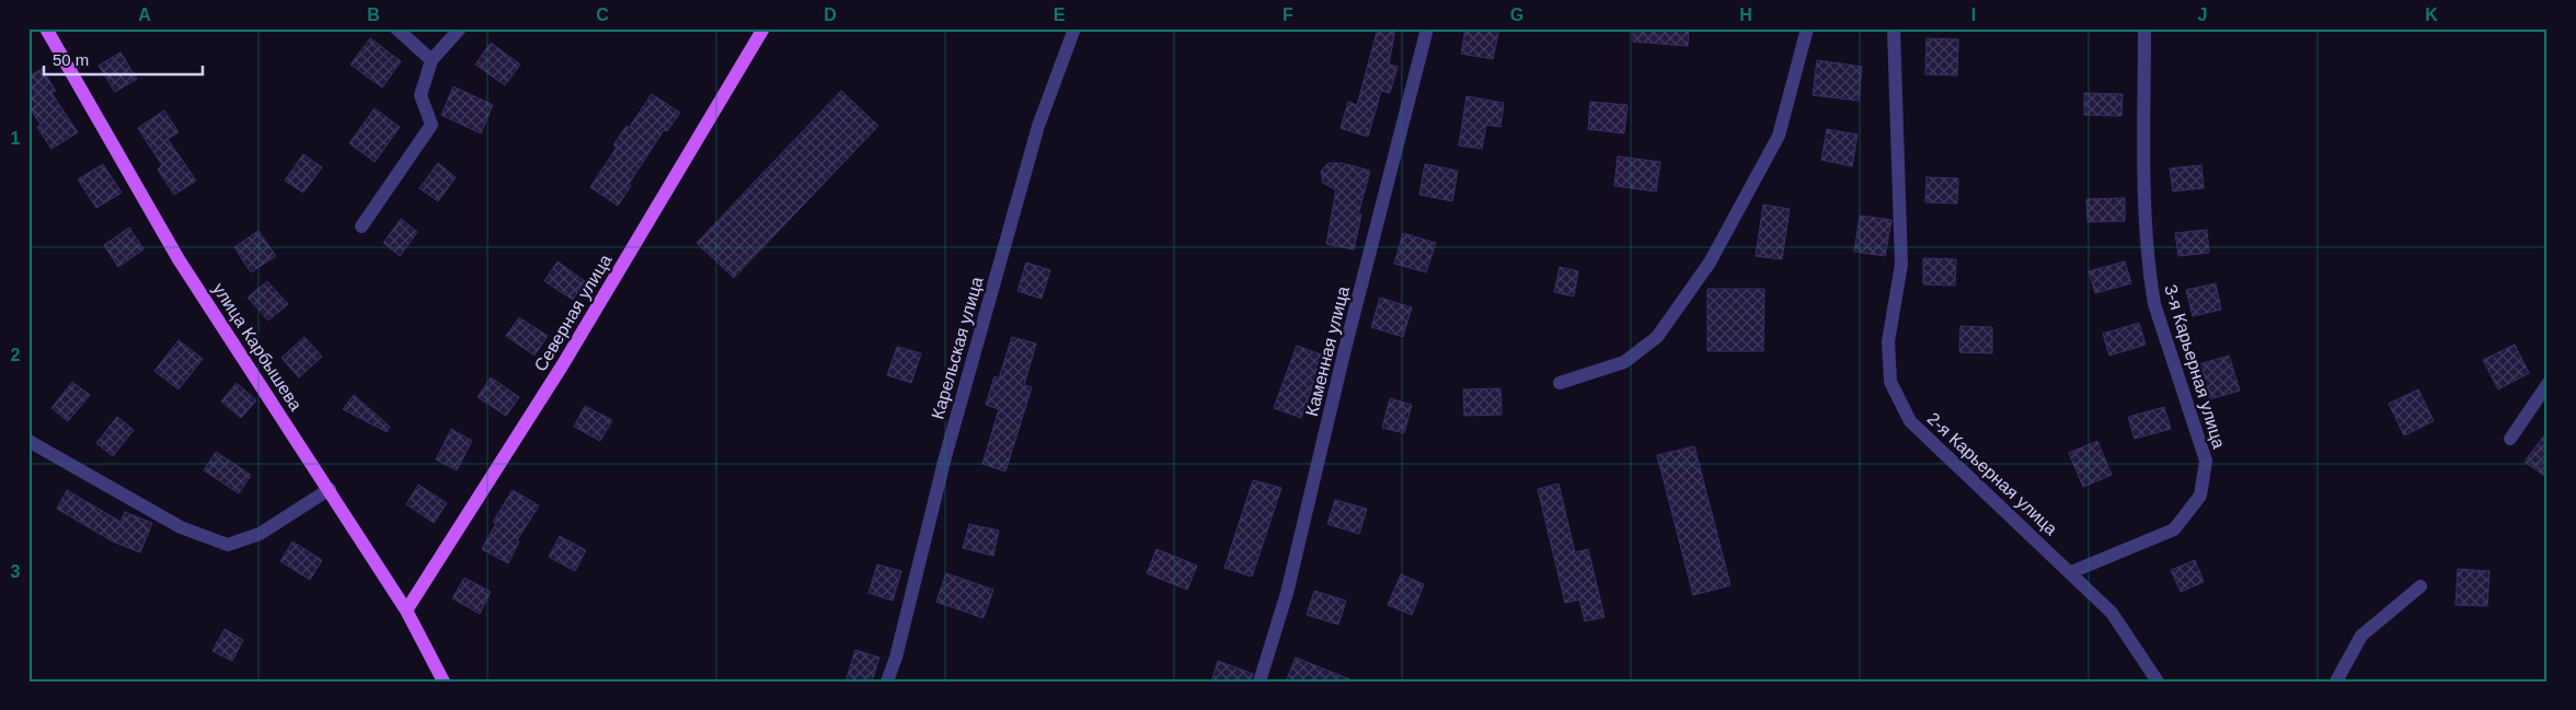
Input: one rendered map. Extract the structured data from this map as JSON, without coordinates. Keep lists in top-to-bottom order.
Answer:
{
  "streets": {
    "main road": ["Северная улица", "улица Карбышева"],
    "street": [
      "Карельская улица",
      "Каменная улица",
      "3-я Карьерная улица",
      "2-я Карьерная улица"
    ]
  },
  "crossings": [
    ["Северная улица", "улица Карбышева"],
    ["3-я Карьерная улица", "2-я Карьерная улица"]
  ],
  "scale_bar": "50 m",
  "grid": {
    "columns": [
      "A",
      "B",
      "C",
      "D",
      "E",
      "F",
      "G",
      "H",
      "I",
      "J",
      "K"
    ],
    "rows": ["1", "2", "3"]
  }
}
